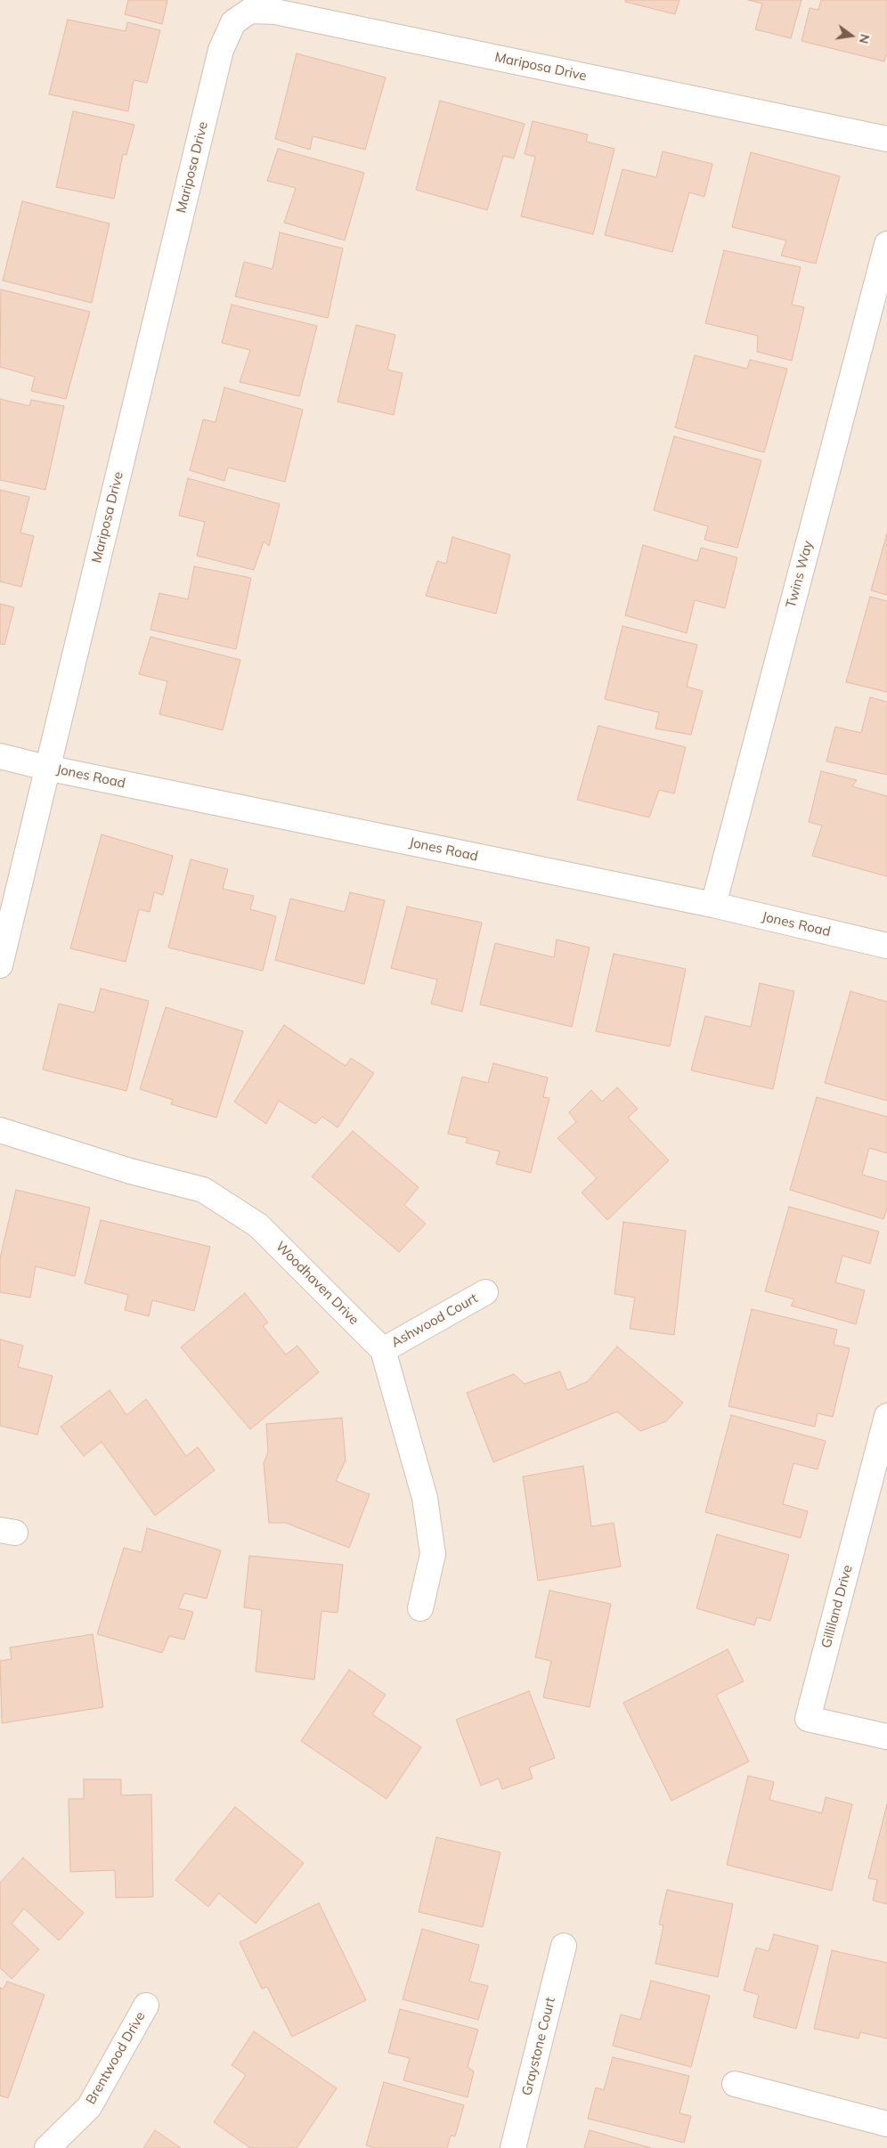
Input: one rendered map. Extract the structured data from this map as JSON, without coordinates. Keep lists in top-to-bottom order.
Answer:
{
  "streets": {
    "street": [
      "Mariposa Drive",
      "Twins Way",
      "Jones Road",
      "Woodhaven Drive",
      "Ashwood Court",
      "Gilliland Drive",
      "Graystone Court",
      "Brentwood Drive"
    ]
  },
  "crossings": [
    ["Mariposa Drive", "Jones Road"],
    ["Twins Way", "Jones Road"],
    ["Woodhaven Drive", "Ashwood Court"]
  ],
  "north": "right"
}
